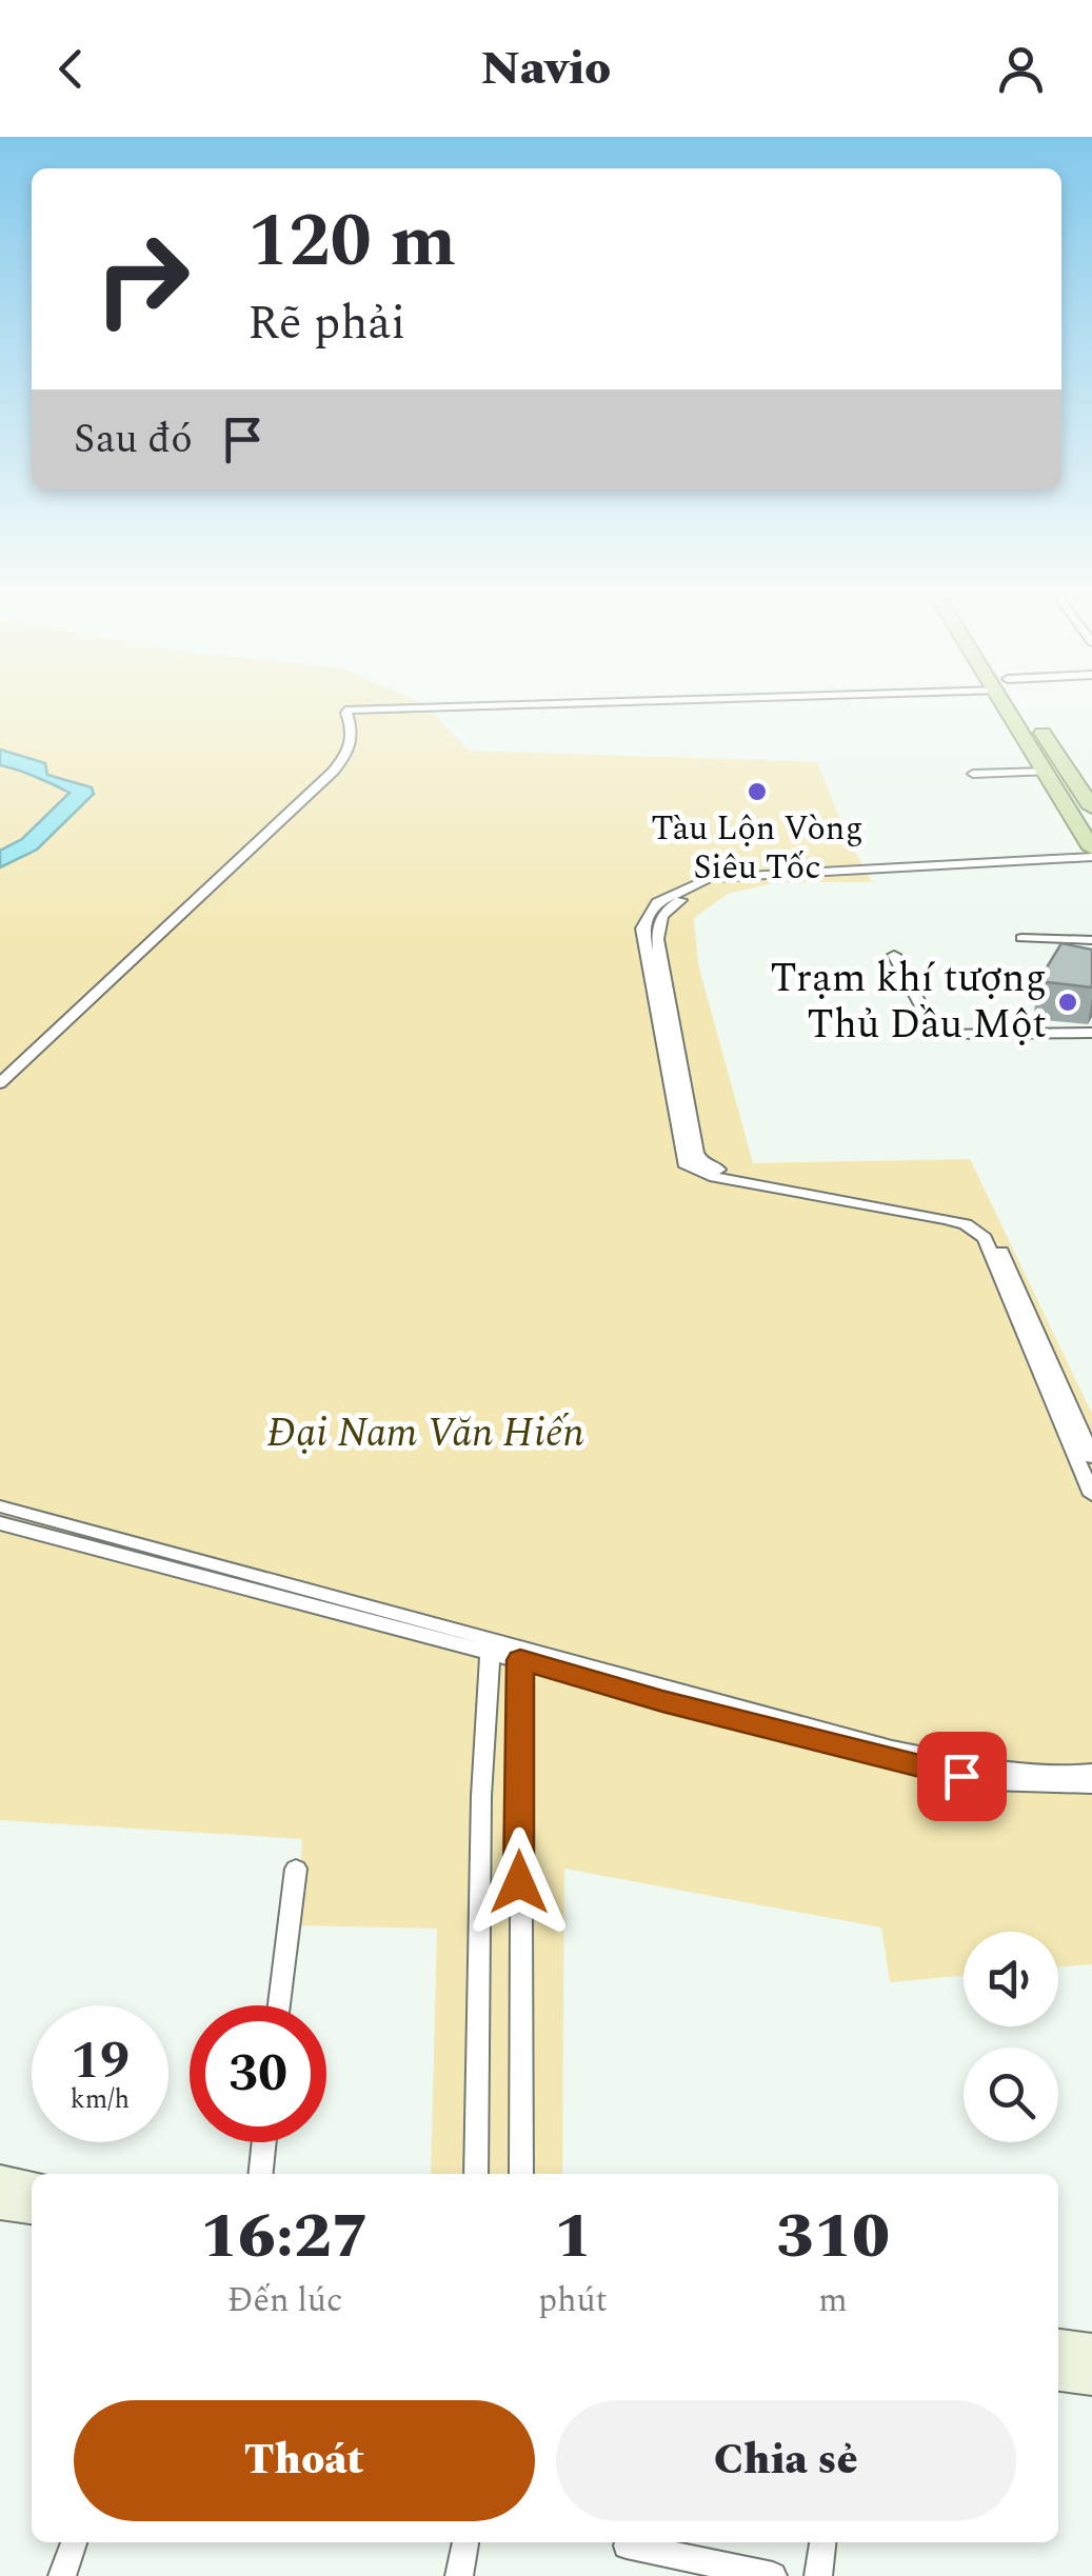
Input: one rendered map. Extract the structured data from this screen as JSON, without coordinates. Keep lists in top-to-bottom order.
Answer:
{
  "parks": ["Đại Nam Văn Hiến"],
  "places": ["Tàu Lộn Vòng Siêu Tốc", "Trạm khí tượng Thủ Dầu Một"],
  "page": {
    "header": "Navio",
    "turn": ["120 m", "Rẽ phải"],
    "then": "Sau đó",
    "speed": "19 km/h",
    "limit": "30",
    "eta": [
      "16:27",
      "Đến lúc",
      "1",
      "phút",
      "310",
      "m"
    ],
    "buttons": ["Thoát", "Chia sẻ"]
  }
}
